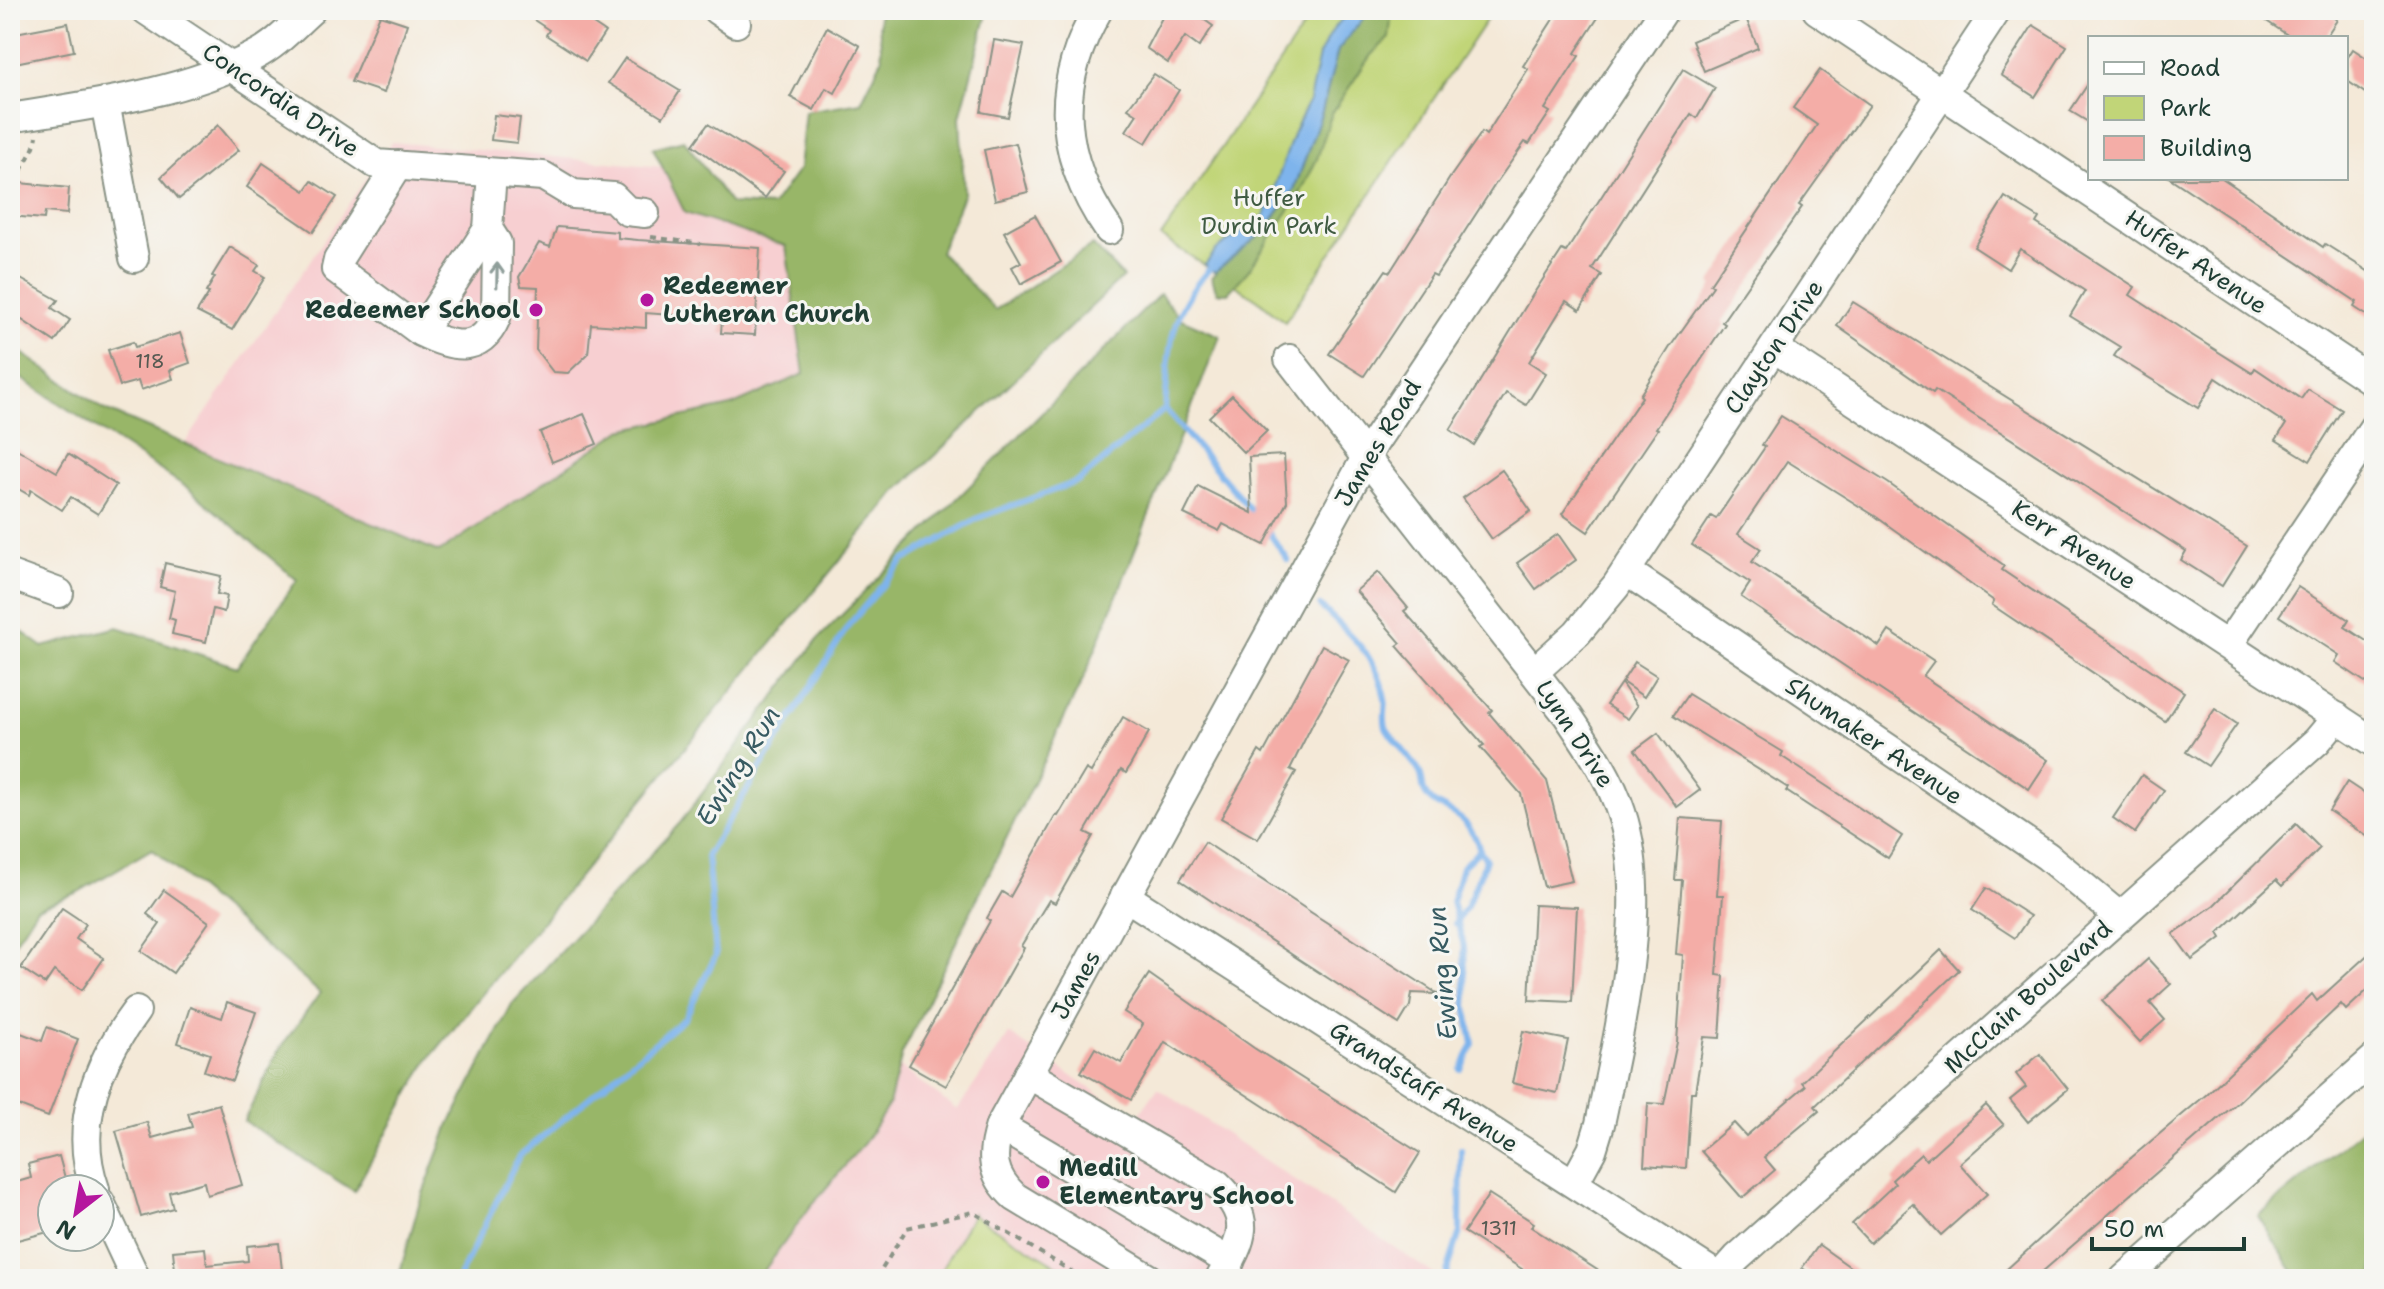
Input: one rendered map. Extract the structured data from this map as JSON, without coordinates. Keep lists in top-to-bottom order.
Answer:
{
  "streets": {
    "street": [
      "Concordia Drive",
      "Huffer Avenue",
      "Clayton Drive",
      "James Road",
      "Kerr Avenue",
      "Lynn Drive",
      "Shumaker Avenue",
      "James",
      "McClain Boulevard",
      "Grandstaff Avenue"
    ]
  },
  "crossings": [
    ["Huffer Avenue", "Clayton Drive"],
    ["Clayton Drive", "Kerr Avenue"],
    ["Clayton Drive", "Lynn Drive"],
    ["Clayton Drive", "Shumaker Avenue"],
    ["James Road", "Lynn Drive"],
    ["James Road", "James"],
    ["James Road", "Grandstaff Avenue"],
    ["Kerr Avenue", "McClain Boulevard"],
    ["Lynn Drive", "Grandstaff Avenue"],
    ["Shumaker Avenue", "McClain Boulevard"],
    ["James", "Grandstaff Avenue"],
    ["McClain Boulevard", "Grandstaff Avenue"]
  ],
  "water": ["Ewing Run"],
  "parks": ["Huffer Durdin Park"],
  "places": ["Redeemer Lutheran Church", "Redeemer School", "Medill Elementary School"],
  "house_numbers": ["118", "1311"],
  "legend": ["Road", "Park", "Building"],
  "scale_bar": "50 m",
  "north": "bottom left"
}
